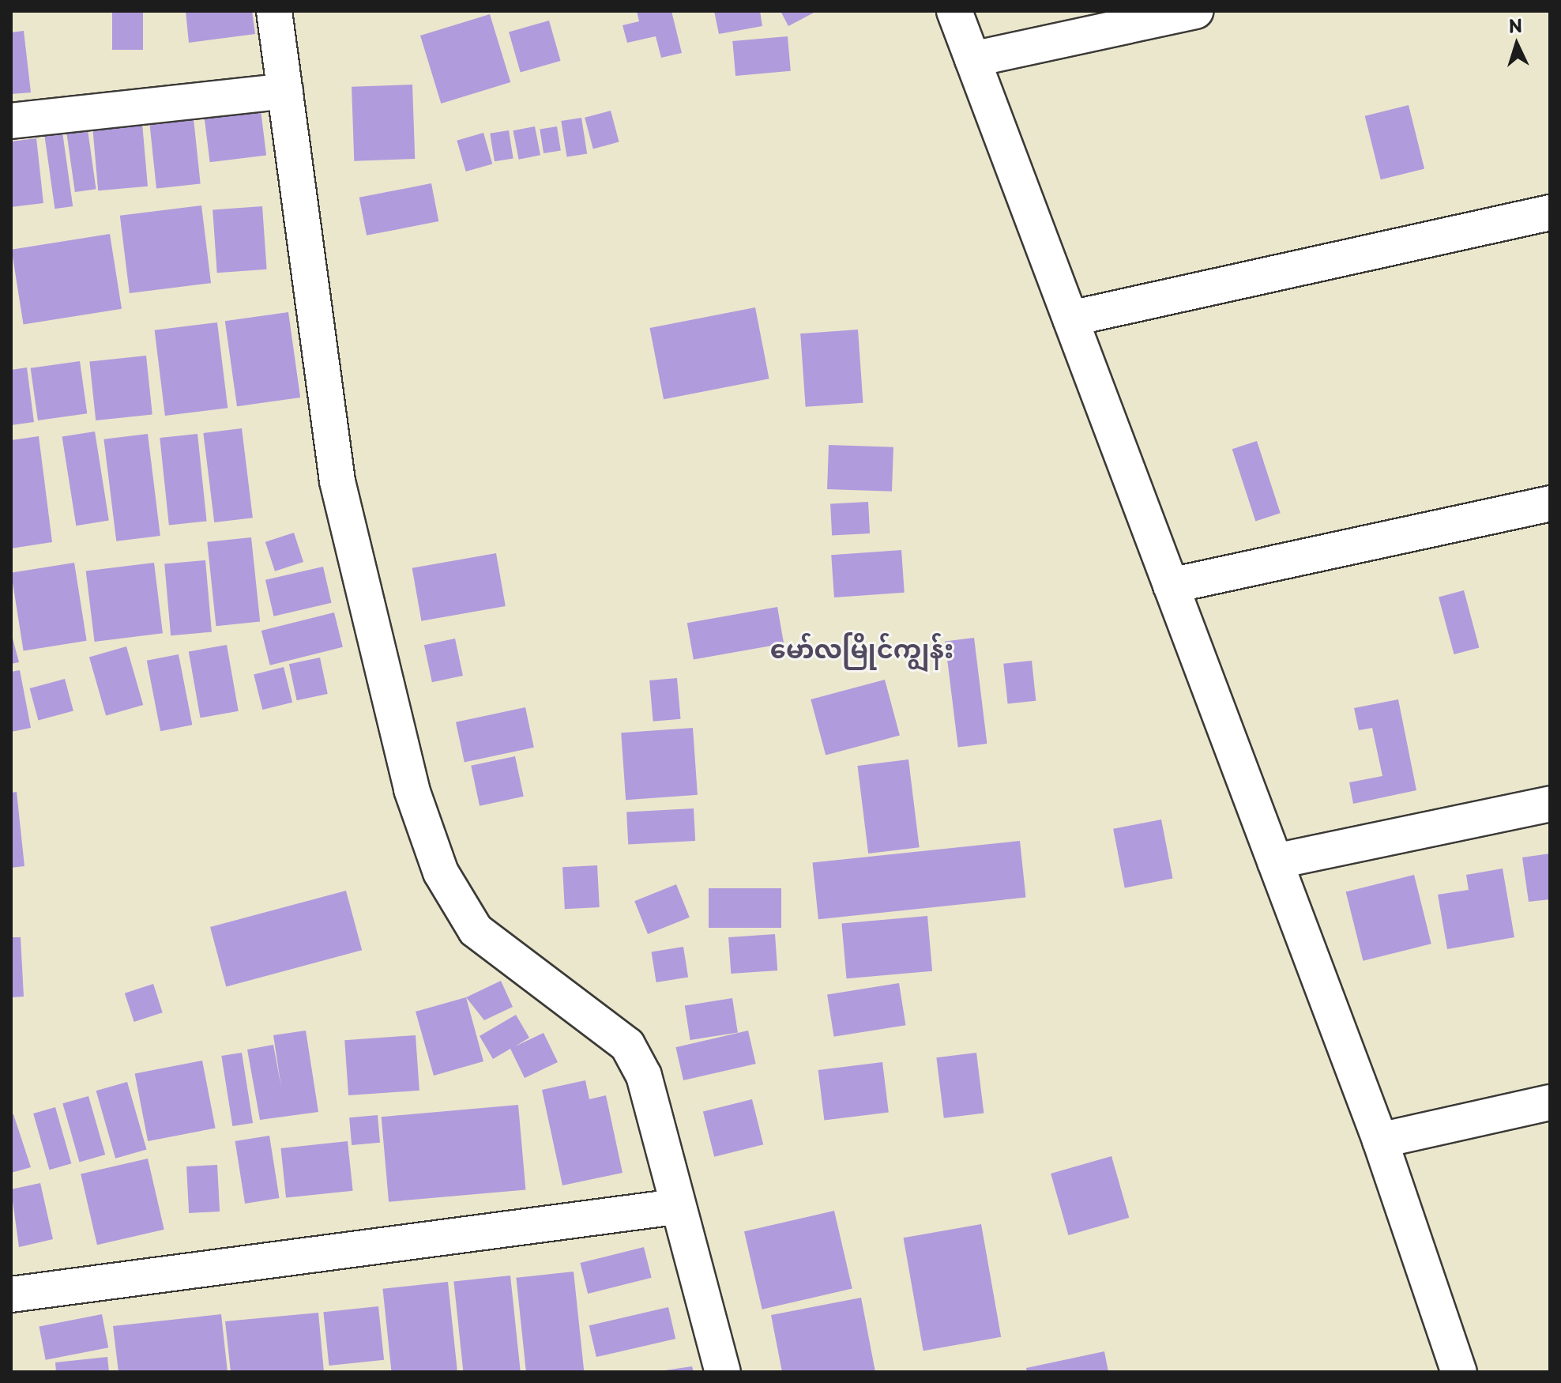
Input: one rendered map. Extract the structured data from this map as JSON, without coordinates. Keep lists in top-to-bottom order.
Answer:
{
  "districts": ["မော်လမြိုင်ကျွန်း"],
  "north": "top"
}
